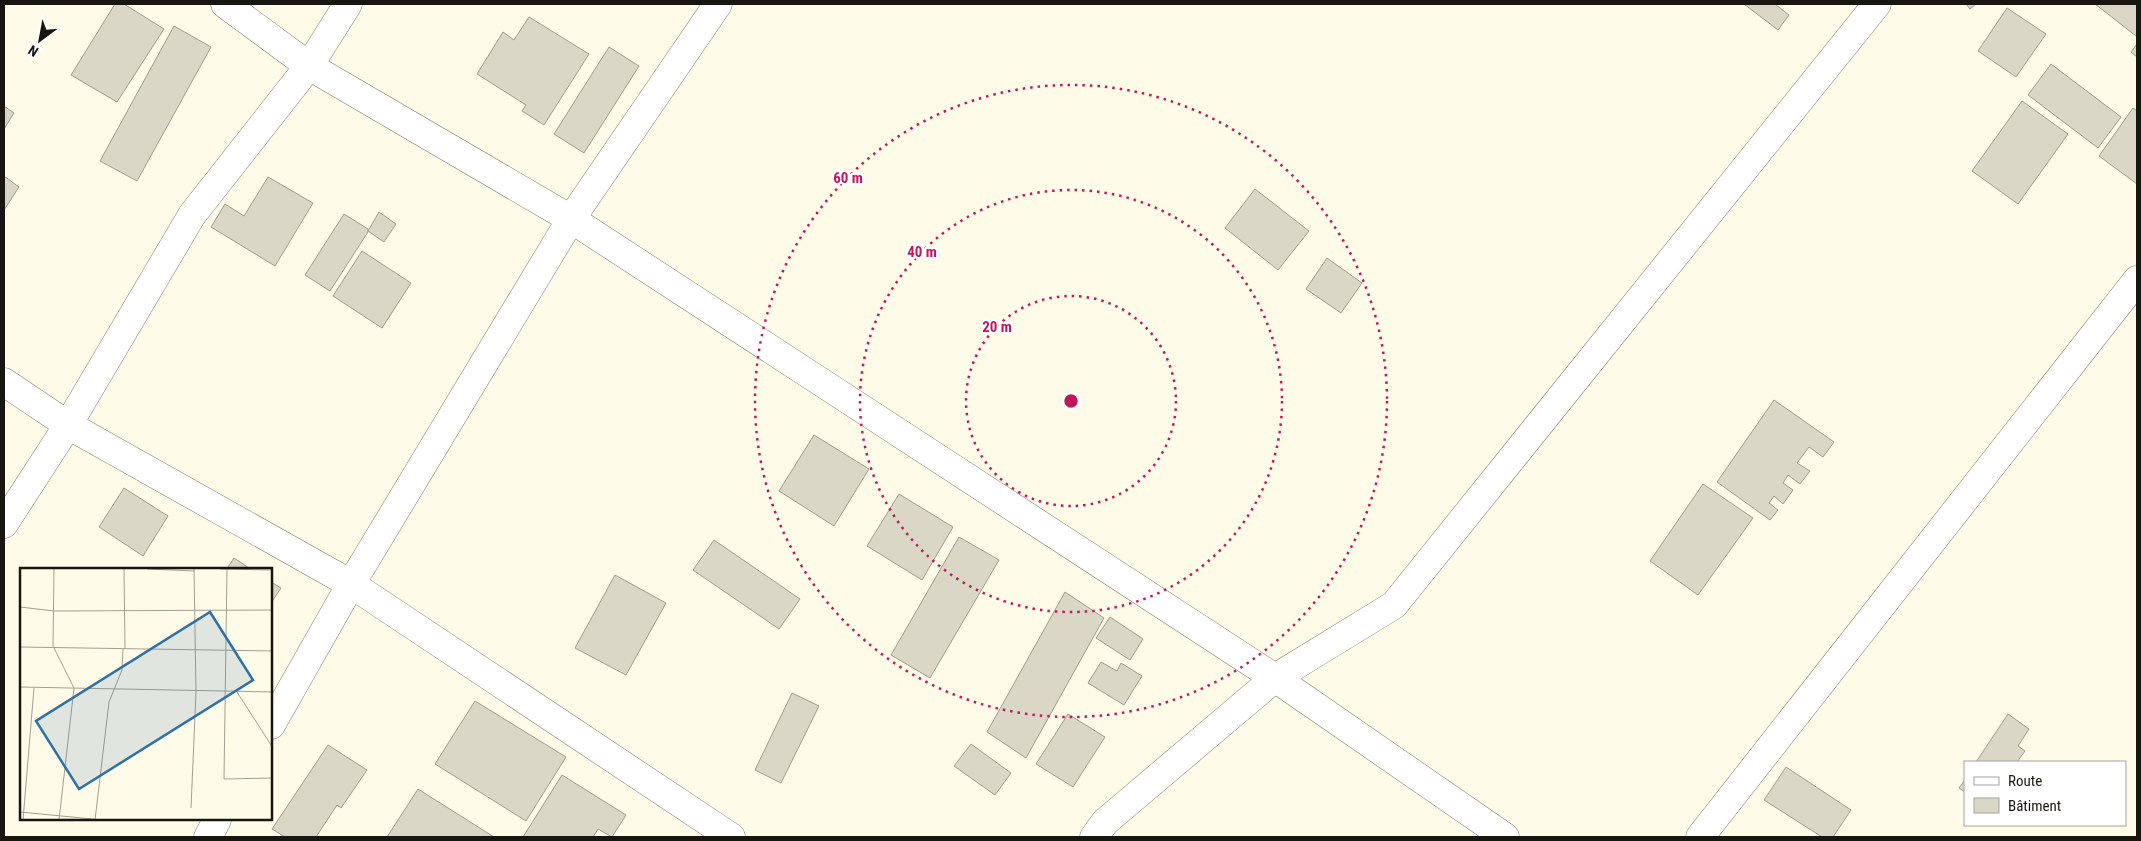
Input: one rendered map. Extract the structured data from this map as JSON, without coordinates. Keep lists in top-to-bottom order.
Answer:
{
  "legend": ["Route", "Bâtiment"],
  "north": "bottom left",
  "rings": ["60 m", "40 m", "20 m"]
}
